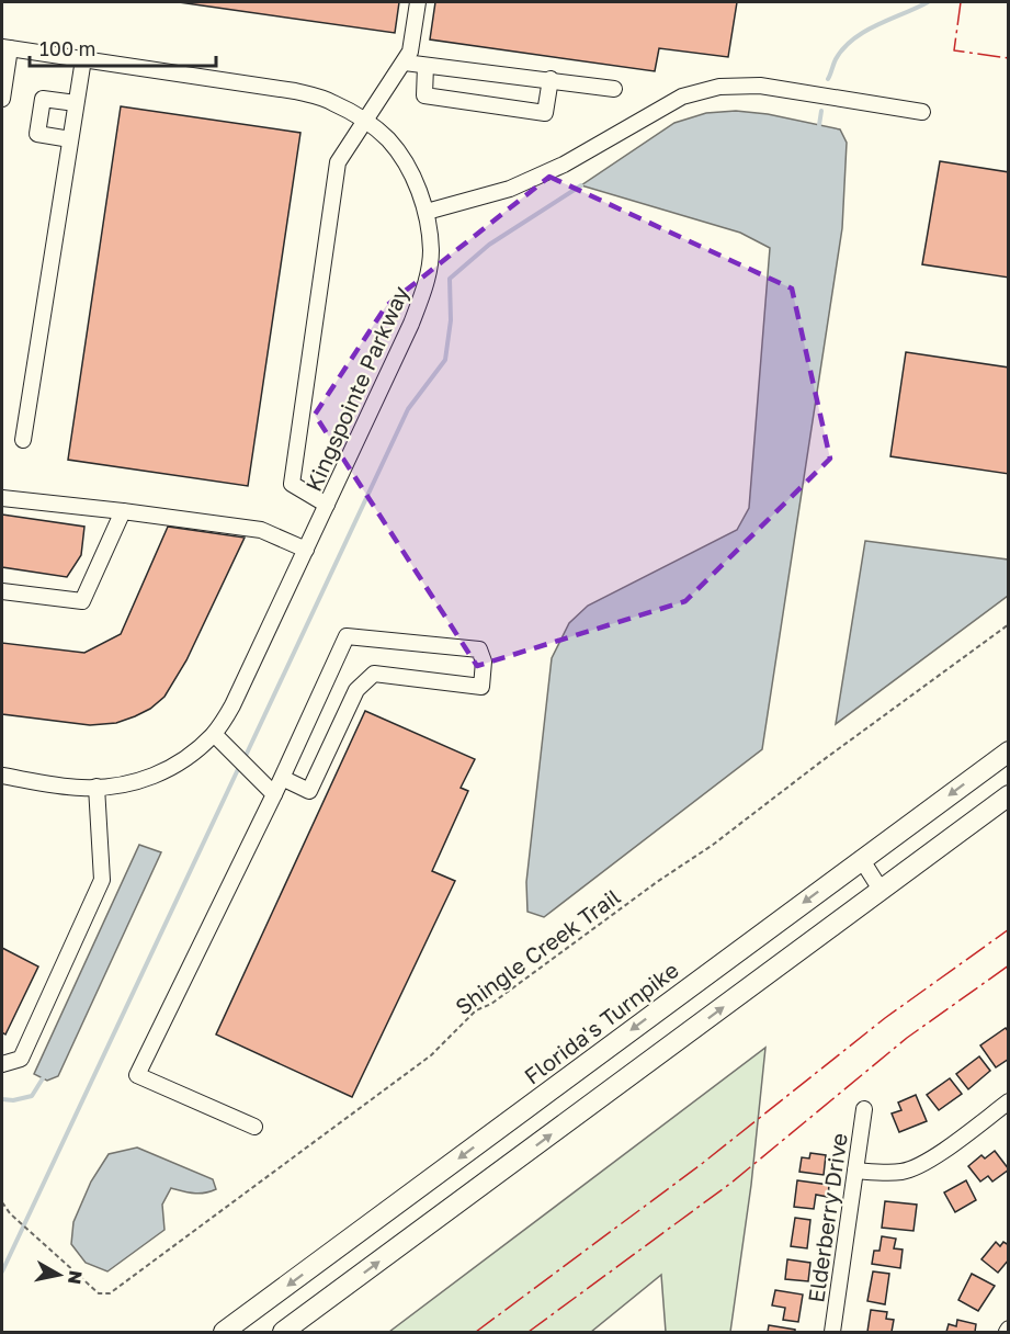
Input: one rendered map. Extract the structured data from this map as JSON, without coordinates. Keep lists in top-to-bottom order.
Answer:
{
  "streets": {
    "highway": ["Florida's Turnpike"],
    "street": ["Kingspointe Parkway", "Elderberry Drive"],
    "path": ["Shingle Creek Trail"]
  },
  "scale_bar": "100 m",
  "north": "right"
}
